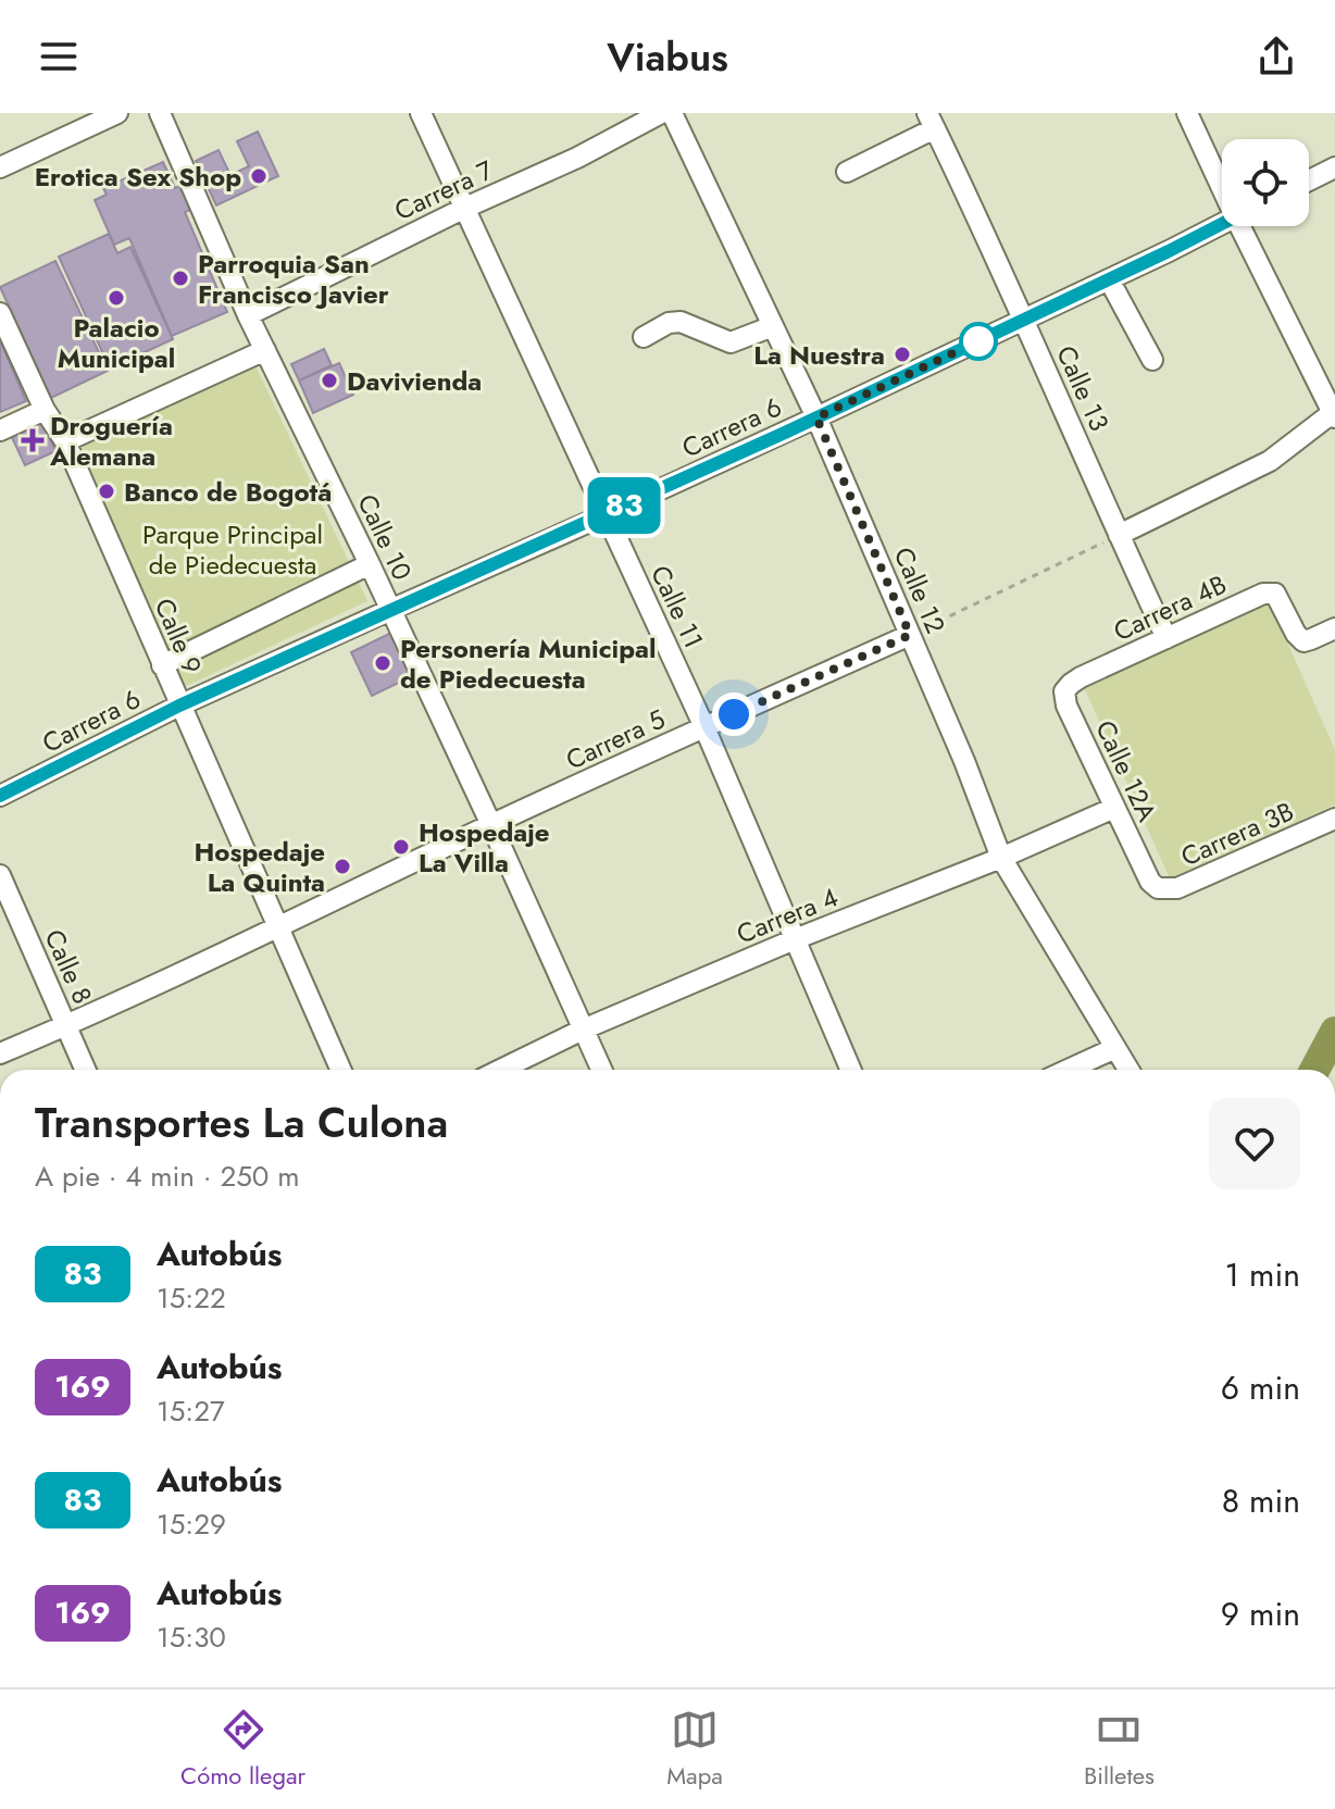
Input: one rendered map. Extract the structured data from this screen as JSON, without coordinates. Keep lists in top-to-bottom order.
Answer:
{
  "streets": {
    "street": [
      "Carrera 7",
      "Calle 13",
      "Carrera 6",
      "Calle 10",
      "Calle 12",
      "Calle 11",
      "Carrera 4B",
      "Calle 9",
      "Carrera 5",
      "Calle 12A",
      "Carrera 3B",
      "Carrera 4",
      "Calle 8"
    ]
  },
  "crossings": [
    ["Carrera 7", "Calle 10"],
    ["Carrera 7", "Calle 11"],
    ["Calle 13", "Carrera 6"],
    ["Calle 13", "Carrera 4B"],
    ["Carrera 6", "Calle 10"],
    ["Carrera 6", "Calle 12"],
    ["Carrera 6", "Calle 11"],
    ["Carrera 6", "Calle 9"],
    ["Calle 10", "Carrera 5"],
    ["Calle 10", "Carrera 4"],
    ["Calle 12", "Carrera 5"],
    ["Calle 12", "Carrera 4"],
    ["Calle 11", "Carrera 5"],
    ["Calle 11", "Carrera 4"],
    ["Carrera 4B", "Calle 12A"],
    ["Calle 9", "Carrera 5"],
    ["Carrera 5", "Calle 8"],
    ["Calle 12A", "Carrera 3B"],
    ["Calle 12A", "Carrera 4"]
  ],
  "parks": ["Parque Principal de Piedecuesta"],
  "places": {
    "other": [
      "Erotica Sex Shop",
      "Parroquia San Francisco Javier",
      "Palacio Municipal",
      "La Nuestra",
      "Davivienda",
      "Banco de Bogotá",
      "Personería Municipal de Piedecuesta",
      "Hospedaje La Villa",
      "Hospedaje La Quinta"
    ],
    "health": ["Droguería Alemana"]
  },
  "lines": ["bus line 83"],
  "page": {
    "header": "Viabus",
    "on_map": "83",
    "heading": ["Transportes La Culona", "A pie · 4 min · 250 m"],
    "list": [
      {
        "mark": "83",
        "name": "Autobús",
        "note": "15:22",
        "value": "1 min"
      },
      {
        "mark": "169",
        "name": "Autobús",
        "note": "15:27",
        "value": "6 min"
      },
      {
        "mark": "83",
        "name": "Autobús",
        "note": "15:29",
        "value": "8 min"
      },
      {
        "mark": "169",
        "name": "Autobús",
        "note": "15:30",
        "value": "9 min"
      }
    ],
    "tabs": ["Cómo llegar", "Mapa", "Billetes"]
  }
}
